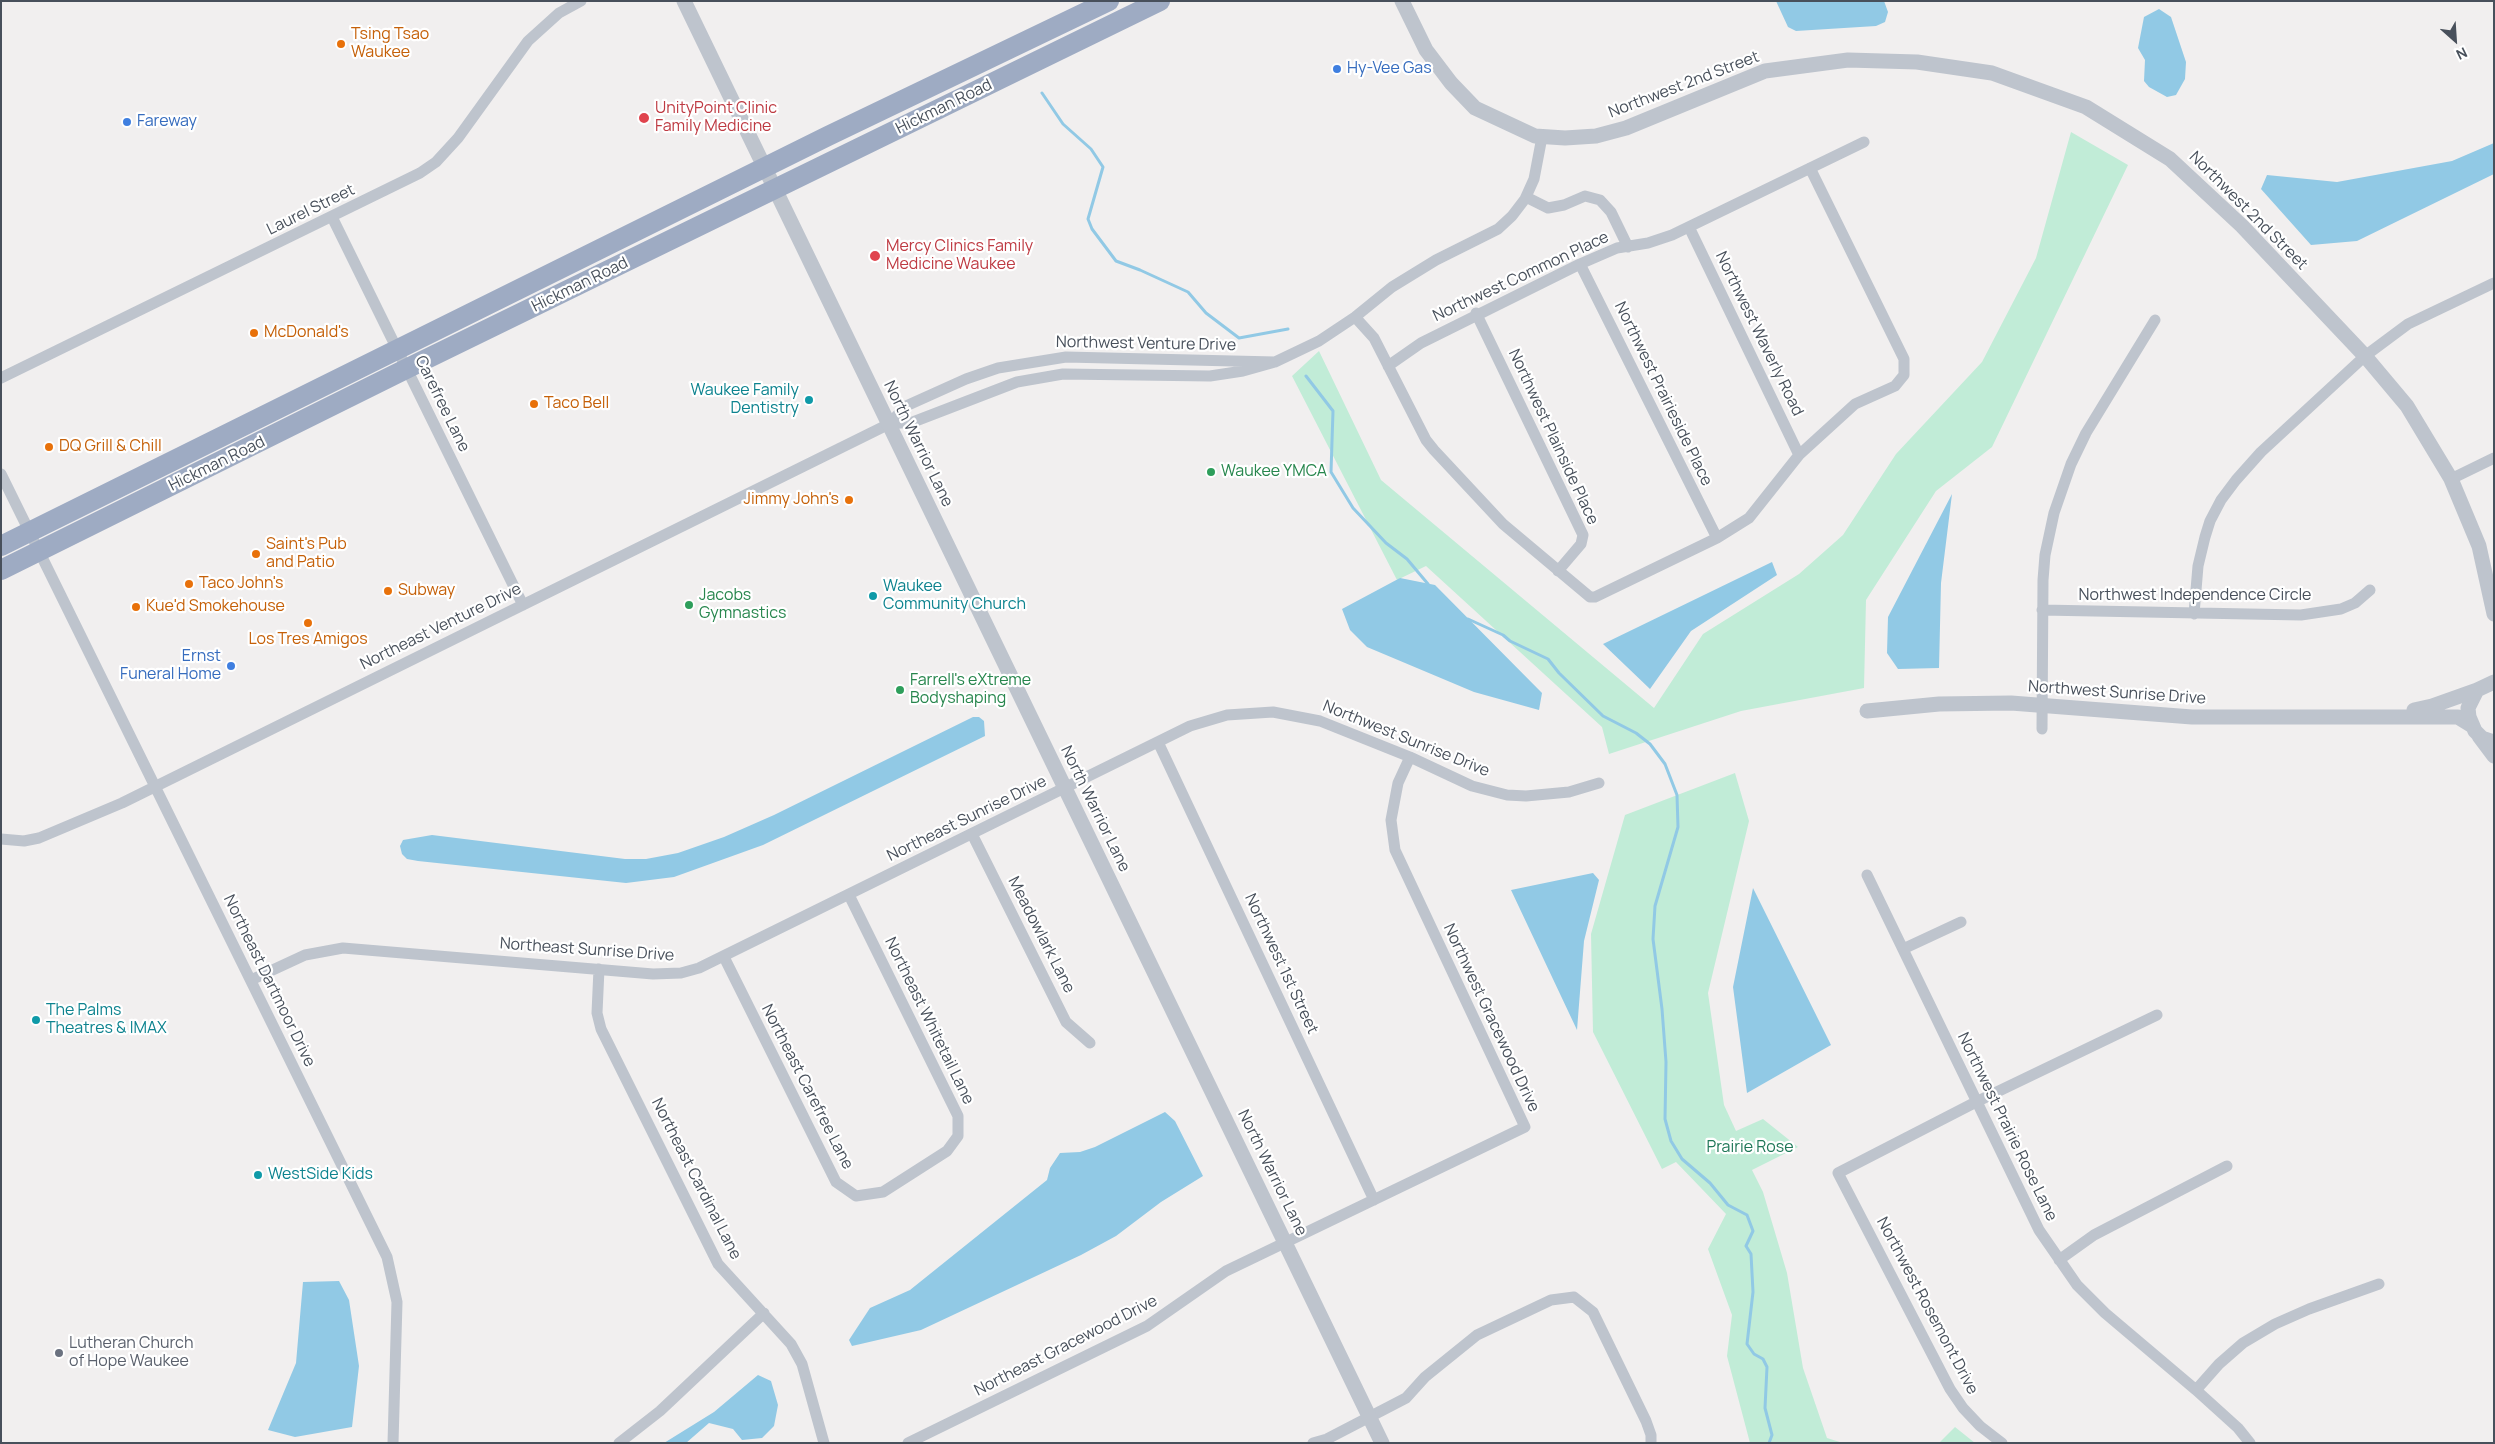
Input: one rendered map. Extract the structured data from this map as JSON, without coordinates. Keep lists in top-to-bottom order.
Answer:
{
  "streets": {
    "highway": ["Hickman Road"],
    "street": [
      "Northwest 2nd Street",
      "Laurel Street",
      "Northwest Common Place",
      "Northwest Waverly Road",
      "Northwest Venture Drive",
      "Northwest Prairieside Place",
      "Carefree Lane",
      "Northwest Plainside Place",
      "North Warrior Lane",
      "Northwest Independence Circle",
      "Northeast Venture Drive",
      "Northwest Sunrise Drive",
      "Northeast Sunrise Drive",
      "Meadowlark Lane",
      "Northwest 1st Street",
      "Northeast Dartmoor Drive",
      "Northwest Gracewood Drive",
      "Northeast Whitetail Lane",
      "Northeast Carefree Lane",
      "Northwest Prairie Rose Lane",
      "Northeast Cardinal Lane",
      "Northwest Rosemont Drive",
      "Northeast Gracewood Drive"
    ]
  },
  "crossings": [
    ["Northwest 2nd Street", "Northwest Venture Drive"],
    ["Hickman Road", "Carefree Lane"],
    ["Hickman Road", "North Warrior Lane"],
    ["Hickman Road", "Northeast Dartmoor Drive"],
    ["Laurel Street", "Carefree Lane"],
    ["Northwest Common Place", "Northwest Waverly Road"],
    ["Northwest Common Place", "Northwest Prairieside Place"],
    ["Northwest Common Place", "Northwest Plainside Place"],
    ["Northwest Venture Drive", "North Warrior Lane"],
    ["Northwest Venture Drive", "Northeast Venture Drive"],
    ["Carefree Lane", "Northeast Venture Drive"],
    ["North Warrior Lane", "Northeast Venture Drive"],
    ["North Warrior Lane", "Northwest Sunrise Drive"],
    ["North Warrior Lane", "Northeast Sunrise Drive"],
    ["North Warrior Lane", "Northwest Gracewood Drive"],
    ["North Warrior Lane", "Northeast Gracewood Drive"],
    ["Northeast Venture Drive", "Northeast Dartmoor Drive"],
    ["Northwest Sunrise Drive", "Northeast Sunrise Drive"],
    ["Northwest Sunrise Drive", "Northwest 1st Street"],
    ["Northwest Sunrise Drive", "Northwest Gracewood Drive"],
    ["Northeast Sunrise Drive", "Meadowlark Lane"],
    ["Northeast Sunrise Drive", "Northeast Dartmoor Drive"],
    ["Northeast Sunrise Drive", "Northeast Whitetail Lane"],
    ["Northeast Sunrise Drive", "Northeast Carefree Lane"],
    ["Northeast Sunrise Drive", "Northeast Cardinal Lane"],
    ["Northwest 1st Street", "Northwest Gracewood Drive"],
    ["Northwest Gracewood Drive", "Northeast Gracewood Drive"],
    ["Northeast Whitetail Lane", "Northeast Carefree Lane"],
    ["Northwest Prairie Rose Lane", "Northwest Rosemont Drive"]
  ],
  "parks": ["Prairie Rose"],
  "places": [
    "Tsing Tsao Waukee",
    "Hy-Vee Gas",
    "UnityPoint Clinic Family Medicine",
    "Fareway",
    "Mercy Clinics Family Medicine Waukee",
    "McDonald's",
    "Waukee Family Dentistry",
    "Taco Bell",
    "DQ Grill & Chill",
    "Waukee YMCA",
    "Jimmy John's",
    "Saint's Pub and Patio",
    "Taco John's",
    "Subway",
    "Waukee Community Church",
    "Jacobs Gymnastics",
    "Kue'd Smokehouse",
    "Los Tres Amigos",
    "Ernst Funeral Home",
    "Farrell's eXtreme Bodyshaping",
    "The Palms Theatres & IMAX",
    "WestSide Kids",
    "Lutheran Church of Hope Waukee"
  ],
  "north": "bottom right"
}
